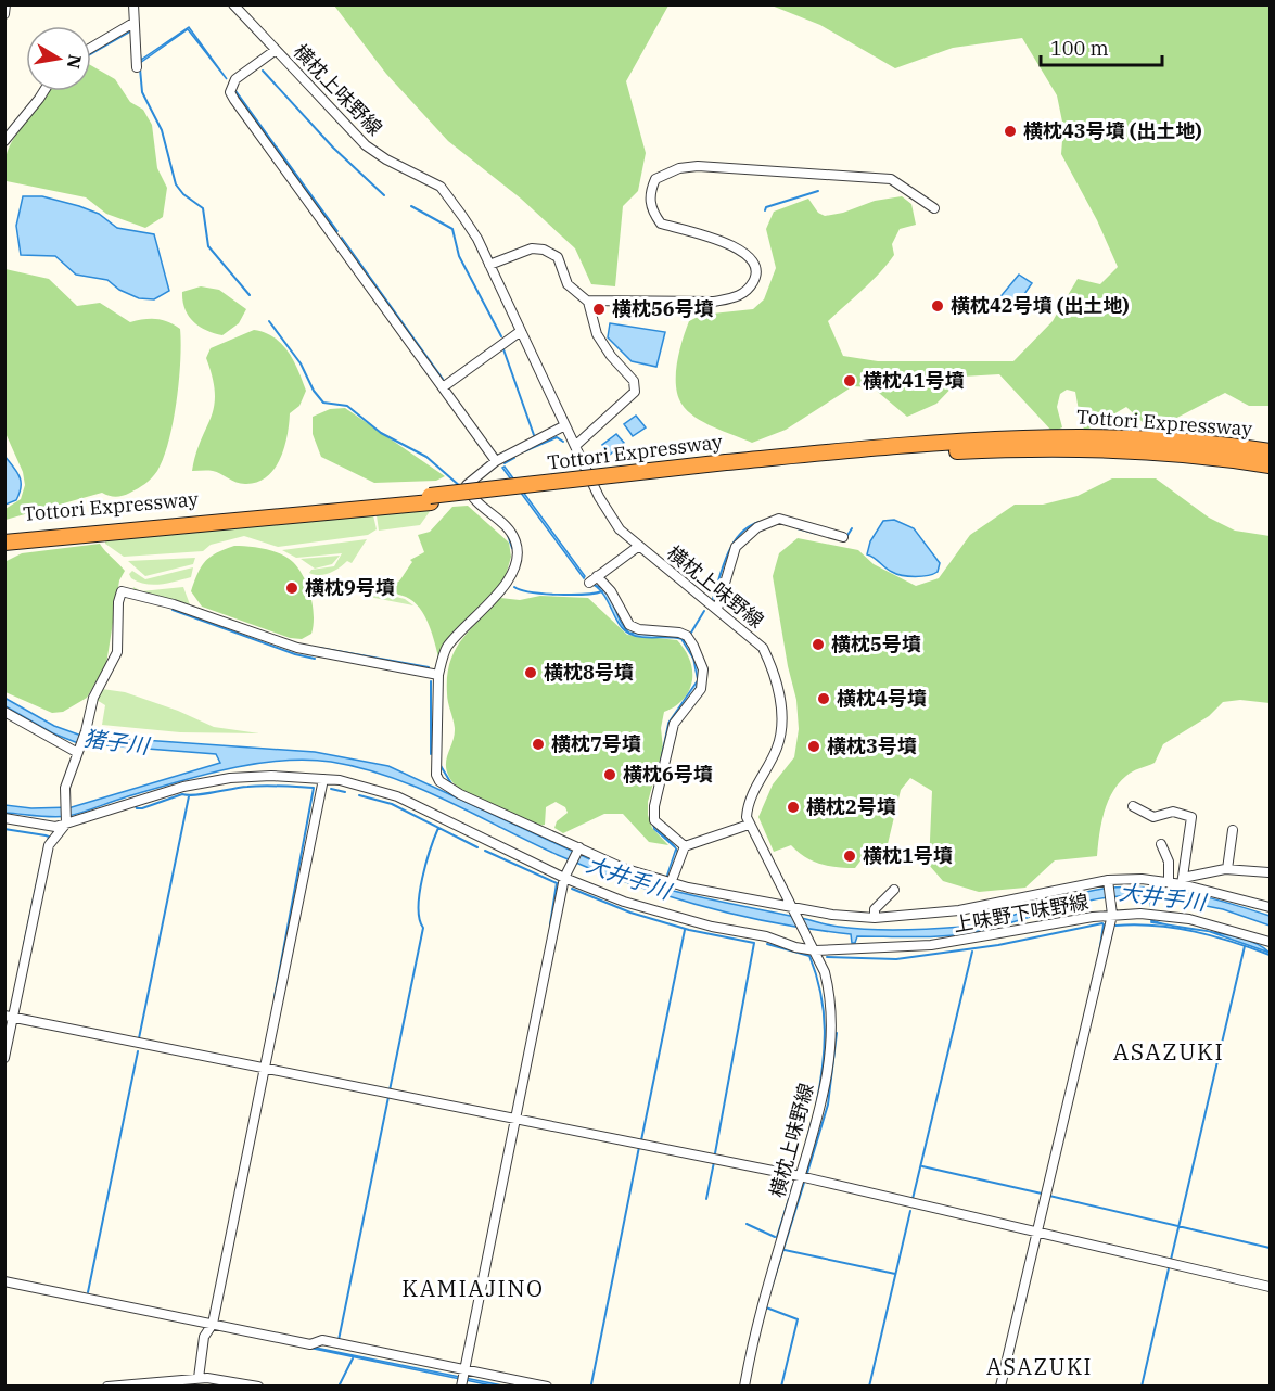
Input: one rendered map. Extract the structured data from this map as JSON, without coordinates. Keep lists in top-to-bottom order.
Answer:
{
  "streets": {
    "highway": ["Tottori Expressway"],
    "street": ["横枕上味野線", "上味野下味野線"]
  },
  "crossings": [
    ["横枕上味野線", "上味野下味野線"]
  ],
  "districts": ["ASAZUKI", "KAMIAJINO", "ASAZUKI"],
  "water": ["猪子川", "大井手川"],
  "places": [
    "横枕43号墳 (出土地)",
    "横枕42号墳 (出土地)",
    "横枕56号墳",
    "横枕41号墳",
    "横枕9号墳",
    "横枕5号墳",
    "横枕8号墳",
    "横枕4号墳",
    "横枕7号墳",
    "横枕3号墳",
    "横枕6号墳",
    "横枕2号墳",
    "横枕1号墳"
  ],
  "scale_bar": "100 m",
  "north": "right"
}
